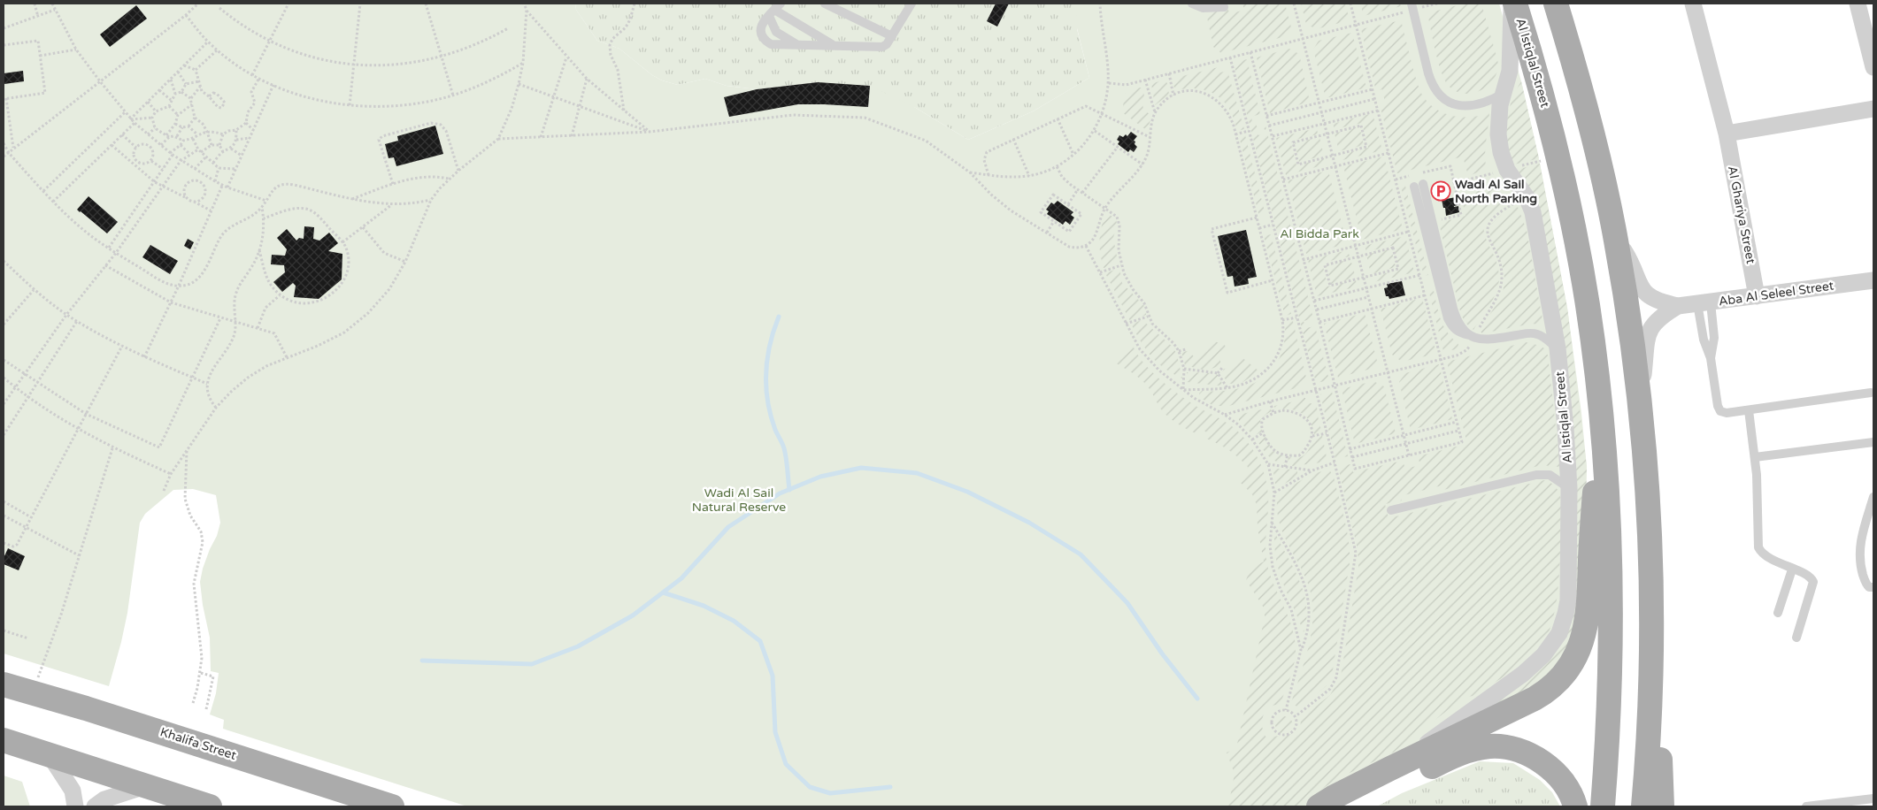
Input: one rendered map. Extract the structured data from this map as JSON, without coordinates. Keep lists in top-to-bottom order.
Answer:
{
  "streets": {
    "main road": ["Al Istiqlal Street", "Khalifa Street"],
    "street": ["Al Ghariya Street", "Aba Al Seleel Street"]
  },
  "crossings": [
    ["Al Ghariya Street", "Aba Al Seleel Street"]
  ],
  "parks": ["Al Bidda Park", "Wadi Al Sail Natural Reserve"],
  "places": {
    "parking": ["Wadi Al Sail North Parking"]
  }
}
